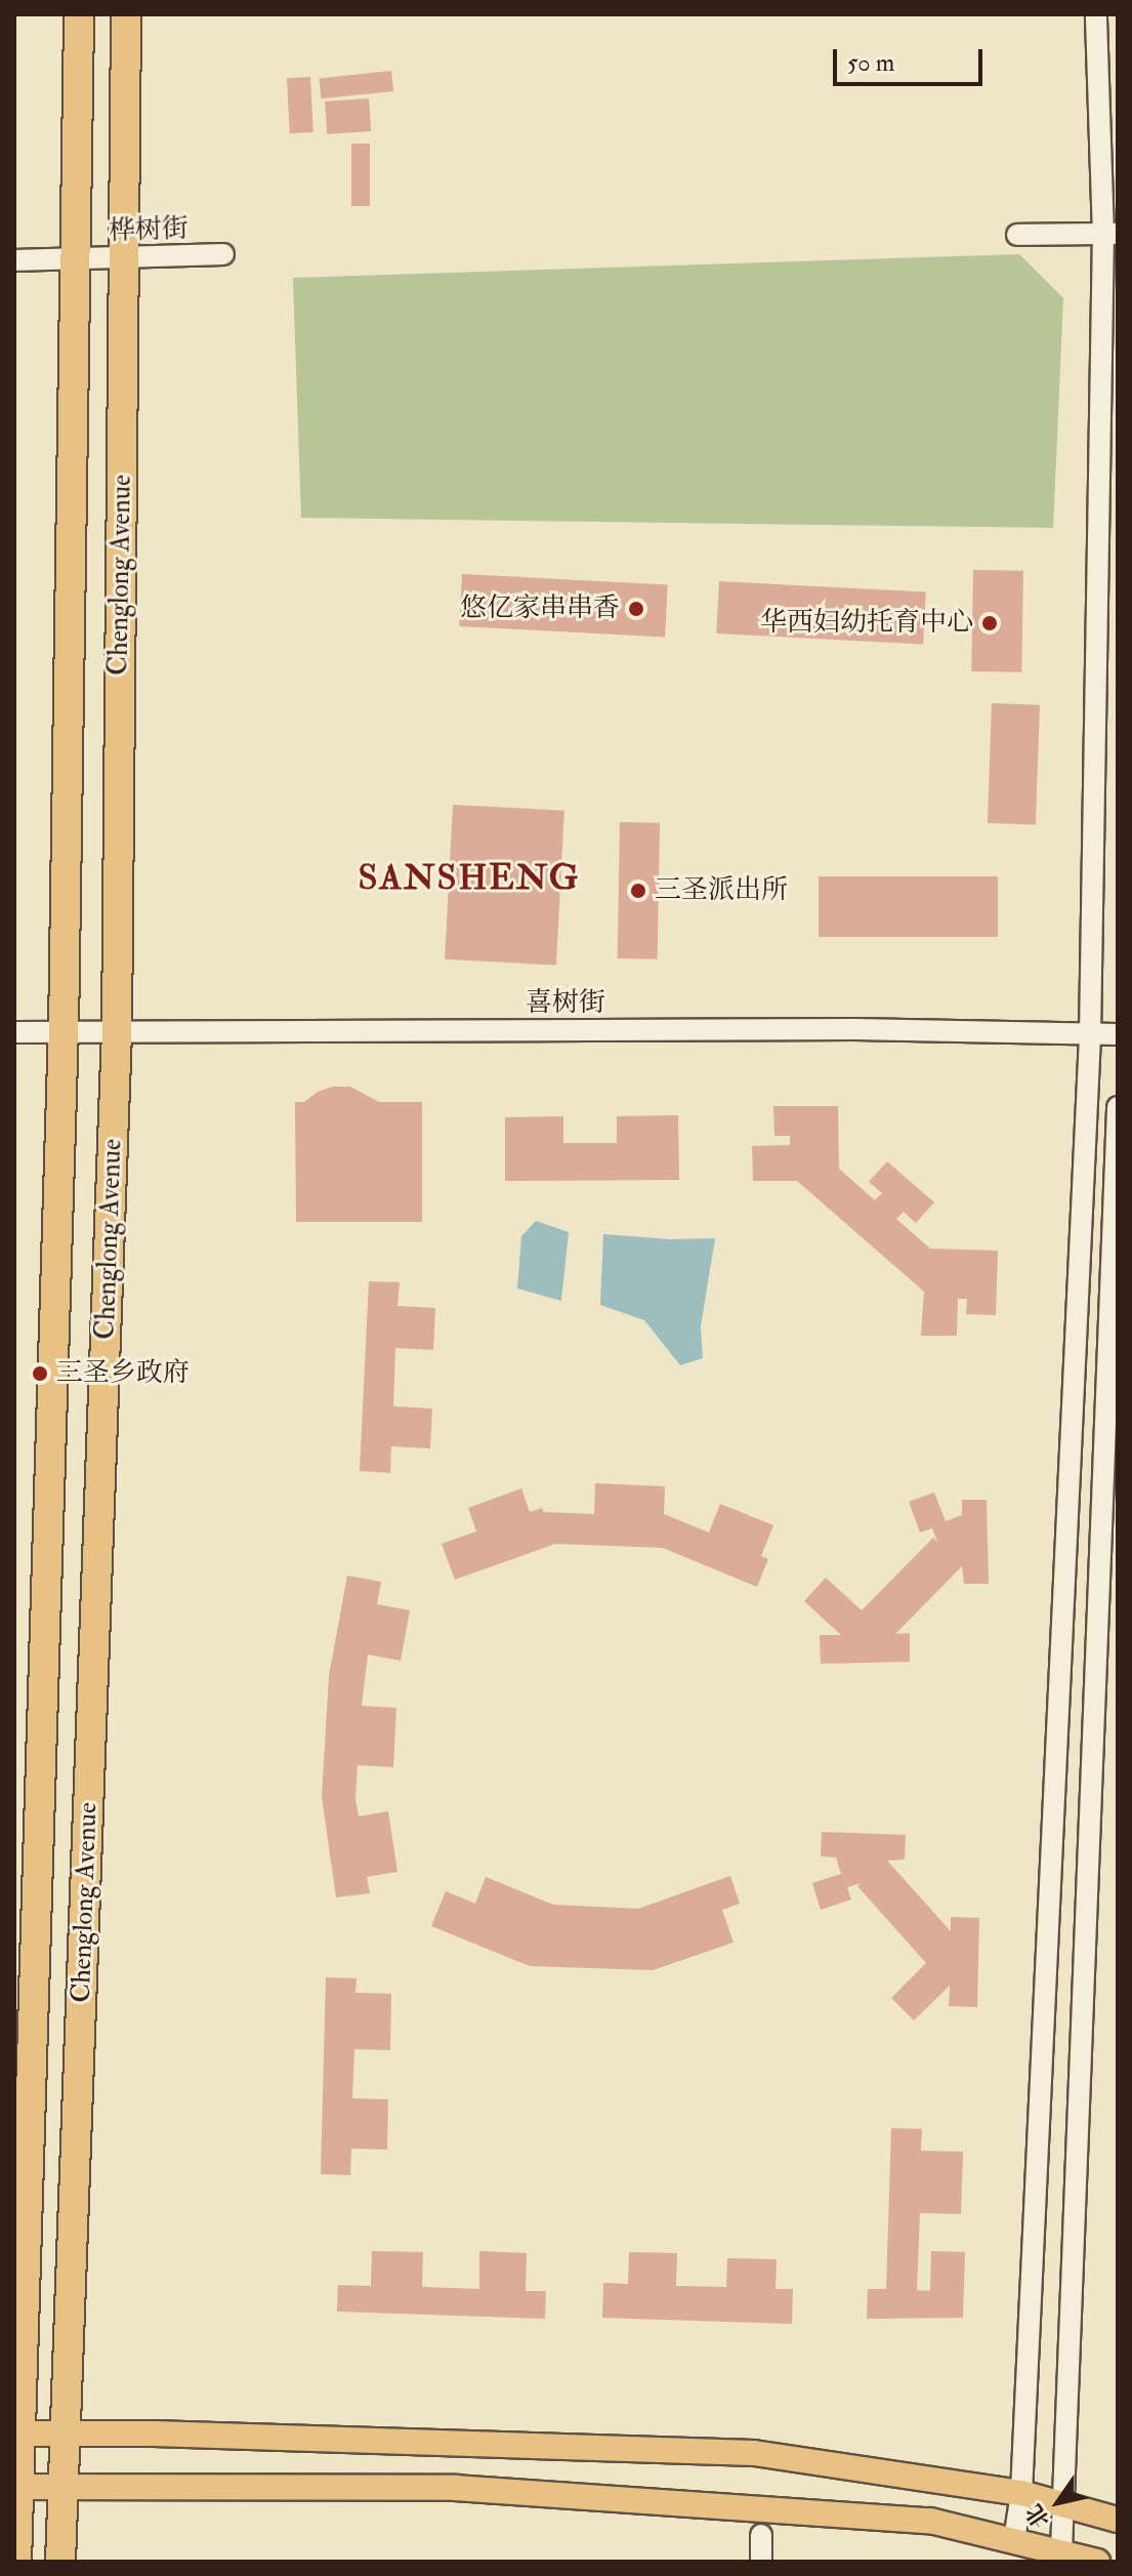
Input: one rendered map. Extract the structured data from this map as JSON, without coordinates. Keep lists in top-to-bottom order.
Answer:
{
  "streets": {
    "highway": ["Chenglong Avenue"],
    "street": ["桦树街", "喜树街"]
  },
  "crossings": [
    ["桦树街", "Chenglong Avenue"],
    ["Chenglong Avenue", "喜树街"]
  ],
  "districts": ["SANSHENG"],
  "places": [
    "悠亿家串串香",
    "华西妇幼托育中心",
    "三圣派出所",
    "三圣乡政府"
  ],
  "scale_bar": "50 m",
  "north": "bottom left"
}
